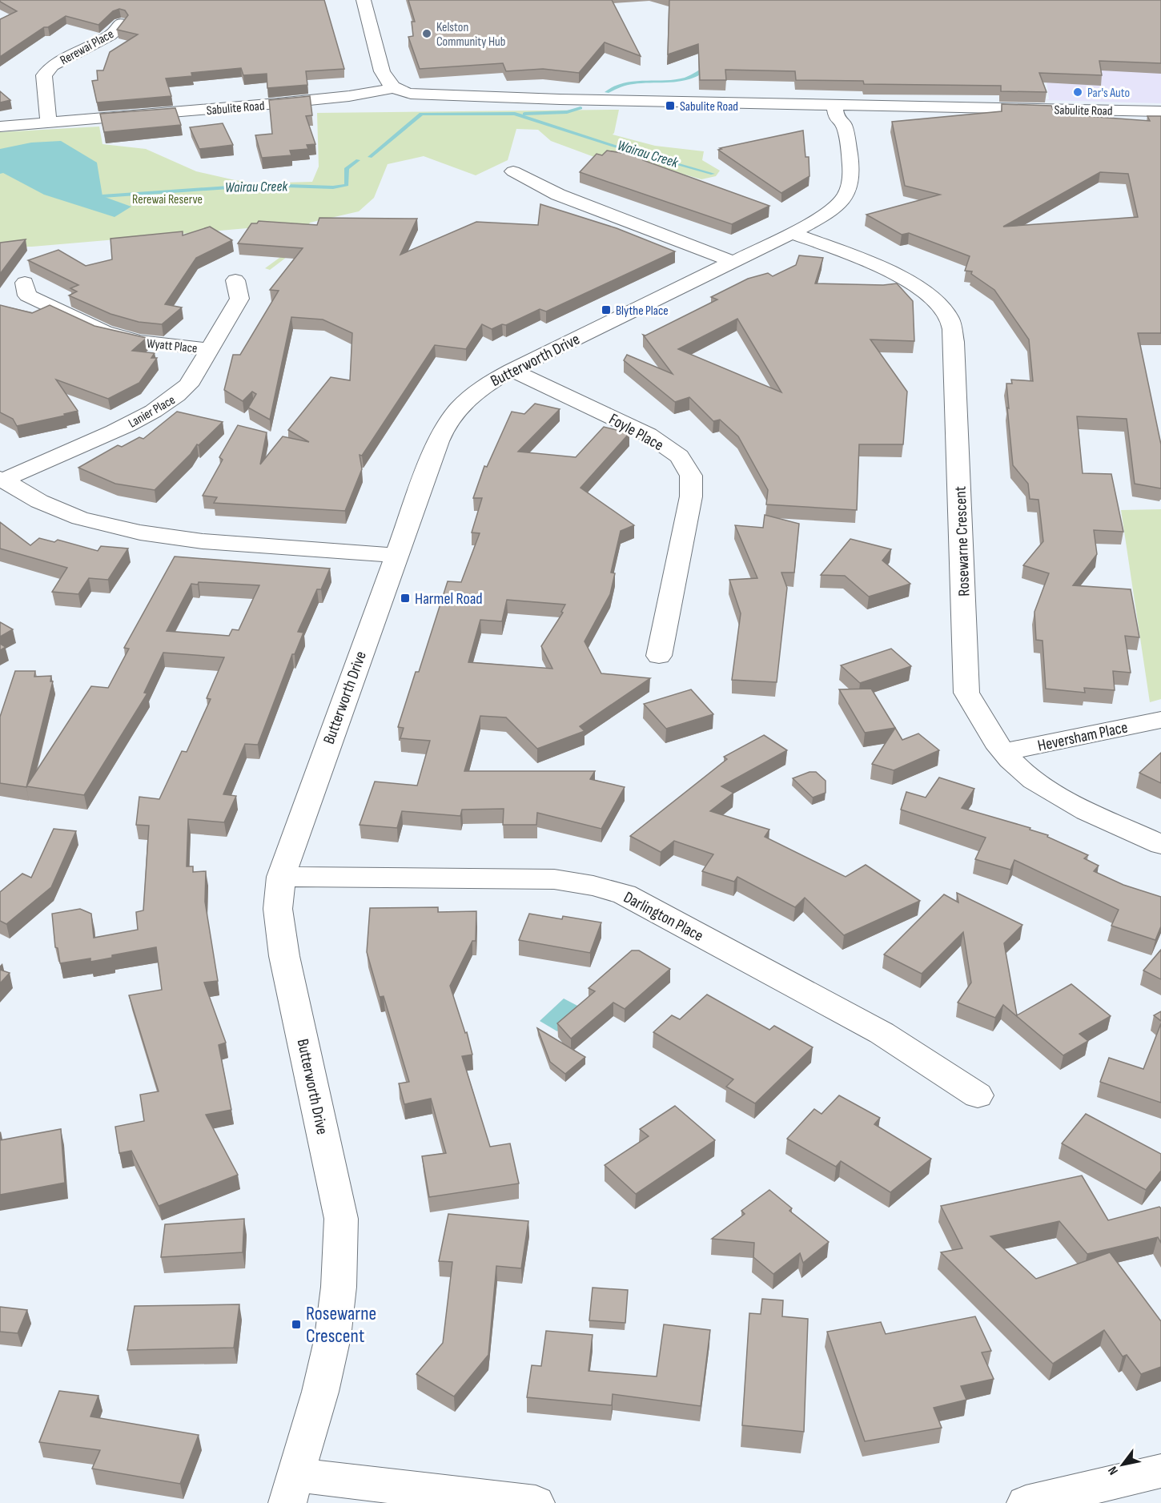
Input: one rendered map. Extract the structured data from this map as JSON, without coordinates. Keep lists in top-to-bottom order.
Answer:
{
  "streets": {
    "street": [
      "Rerewai Place",
      "Sabulite Road",
      "Wyatt Place",
      "Butterworth Drive",
      "Lanier Place",
      "Foyle Place",
      "Rosewarne Crescent",
      "Heversham Place",
      "Darlington Place"
    ]
  },
  "crossings": [
    ["Rerewai Place", "Sabulite Road"],
    ["Sabulite Road", "Butterworth Drive"],
    ["Wyatt Place", "Lanier Place"],
    ["Butterworth Drive", "Foyle Place"],
    ["Butterworth Drive", "Rosewarne Crescent"],
    ["Butterworth Drive", "Darlington Place"],
    ["Rosewarne Crescent", "Heversham Place"]
  ],
  "water": ["Wairau Creek"],
  "parks": ["Rerewai Reserve"],
  "places": {
    "other": ["Kelston Community Hub", "Par's Auto"],
    "transit": [
      "Sabulite Road",
      "Blythe Place",
      "Harmel Road",
      "Rosewarne Crescent"
    ]
  },
  "north": "bottom left"
}
